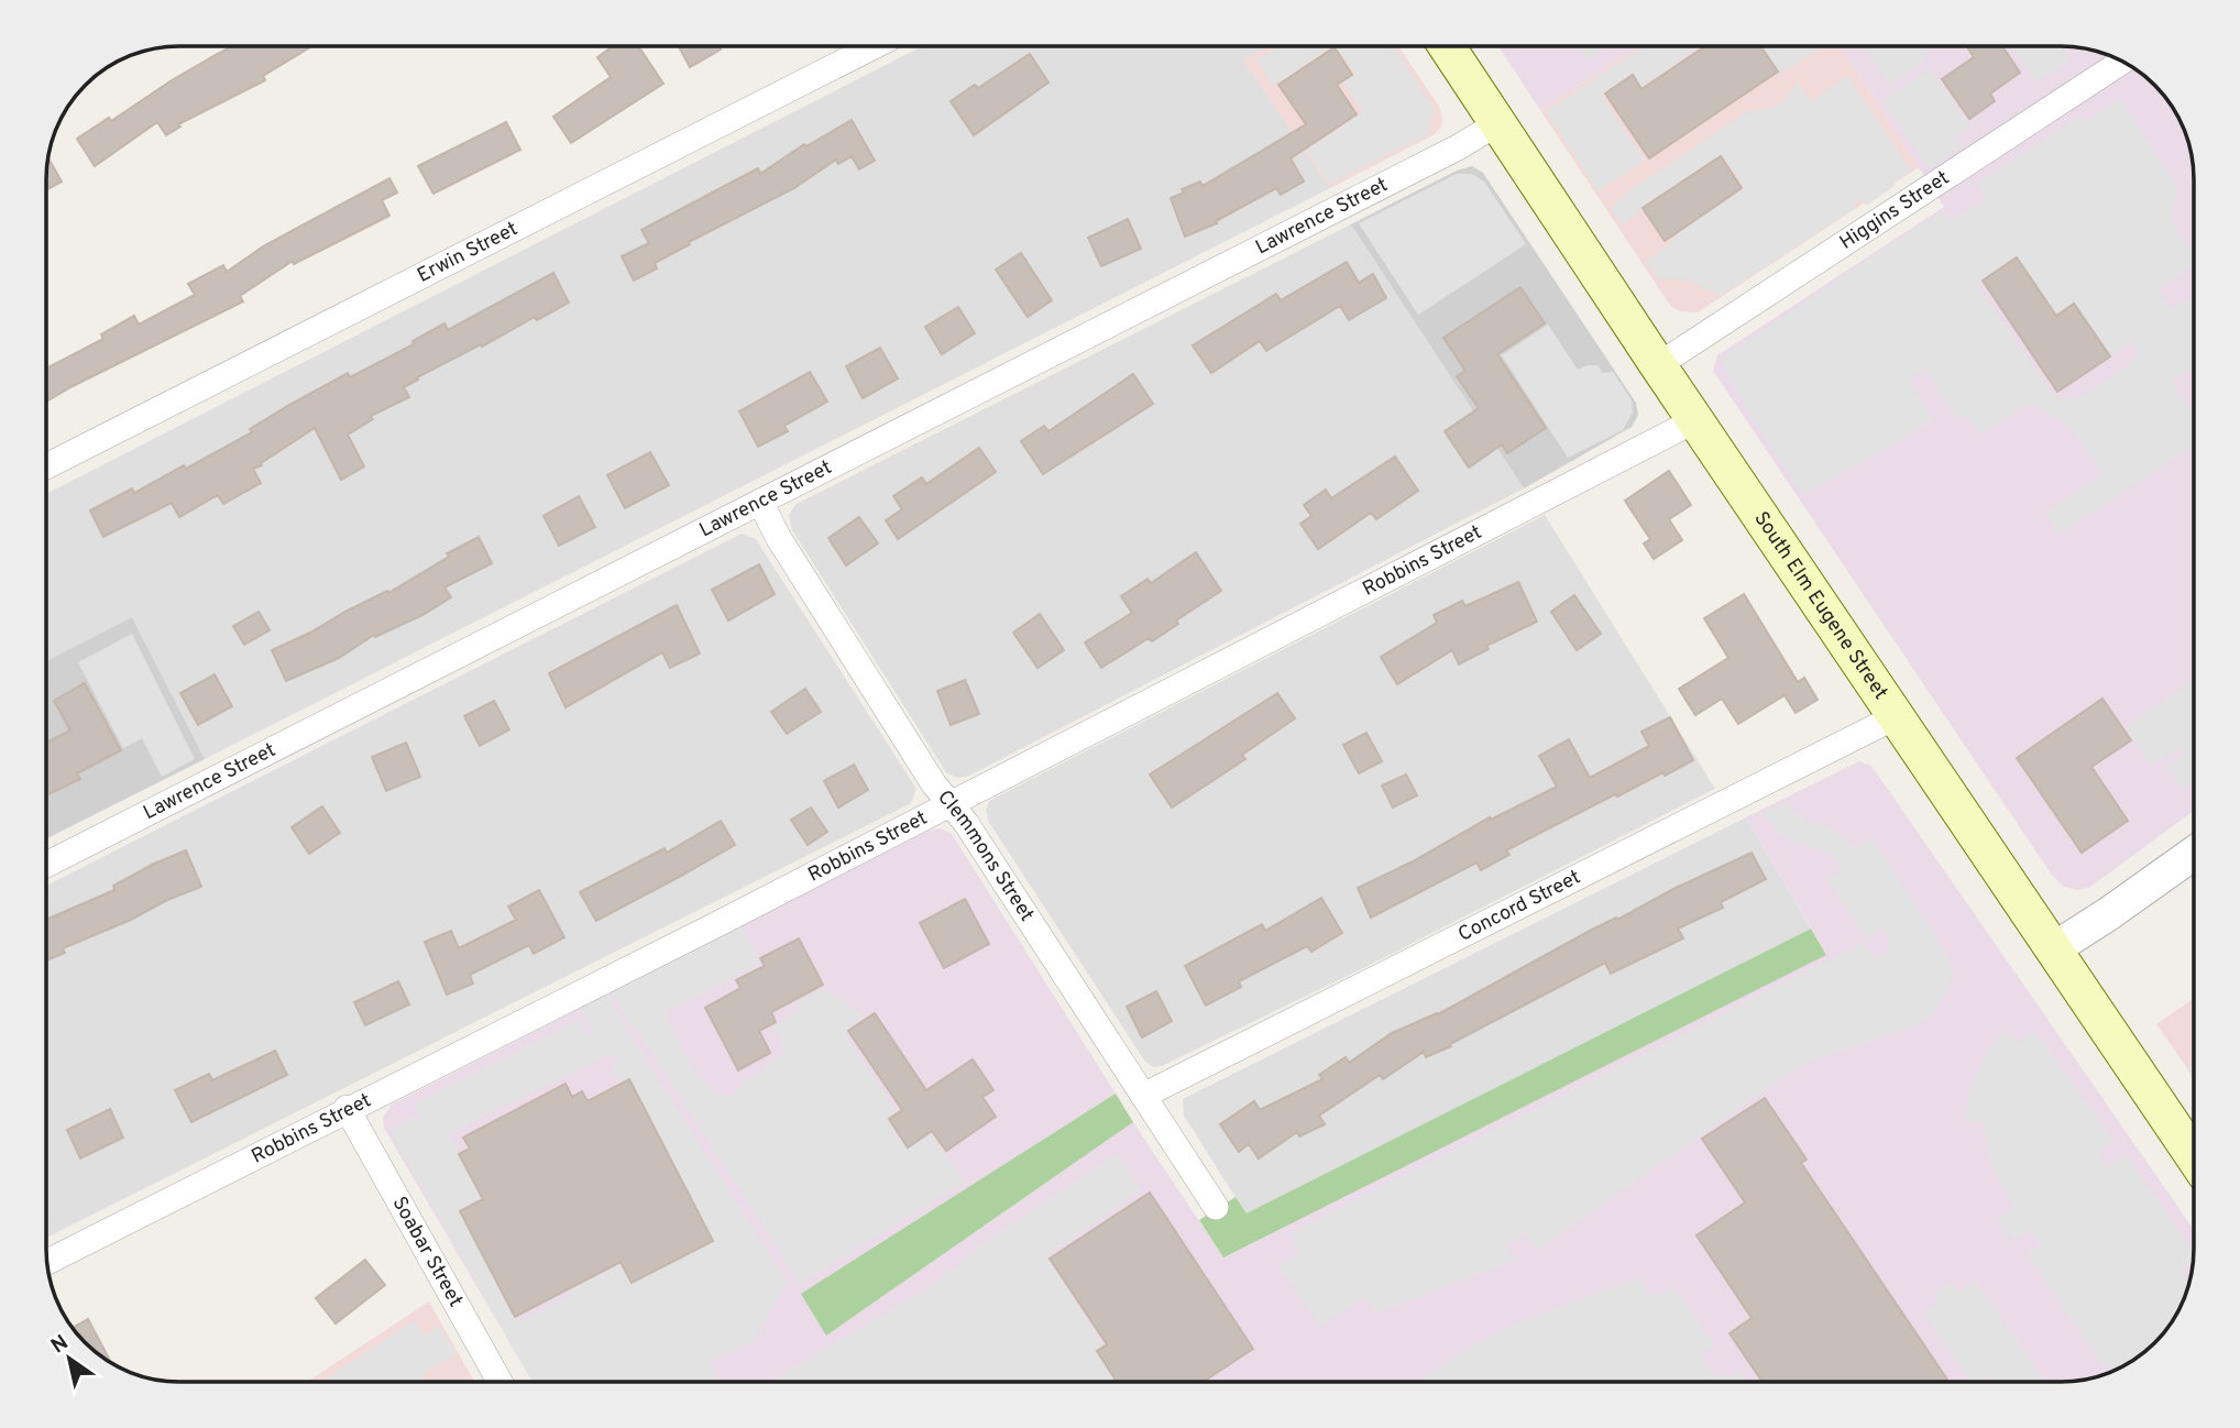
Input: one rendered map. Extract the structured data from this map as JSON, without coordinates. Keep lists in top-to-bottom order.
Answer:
{
  "streets": {
    "main road": ["South Elm Eugene Street"],
    "street": [
      "Higgins Street",
      "Lawrence Street",
      "Erwin Street",
      "Robbins Street",
      "Clemmons Street",
      "Concord Street",
      "Soabar Street"
    ]
  },
  "crossings": [
    ["Higgins Street", "South Elm Eugene Street"],
    ["Lawrence Street", "South Elm Eugene Street"],
    ["Lawrence Street", "Clemmons Street"],
    ["Robbins Street", "South Elm Eugene Street"],
    ["Robbins Street", "Clemmons Street"],
    ["Robbins Street", "Soabar Street"],
    ["South Elm Eugene Street", "Concord Street"],
    ["Clemmons Street", "Concord Street"]
  ],
  "north": "top left"
}
